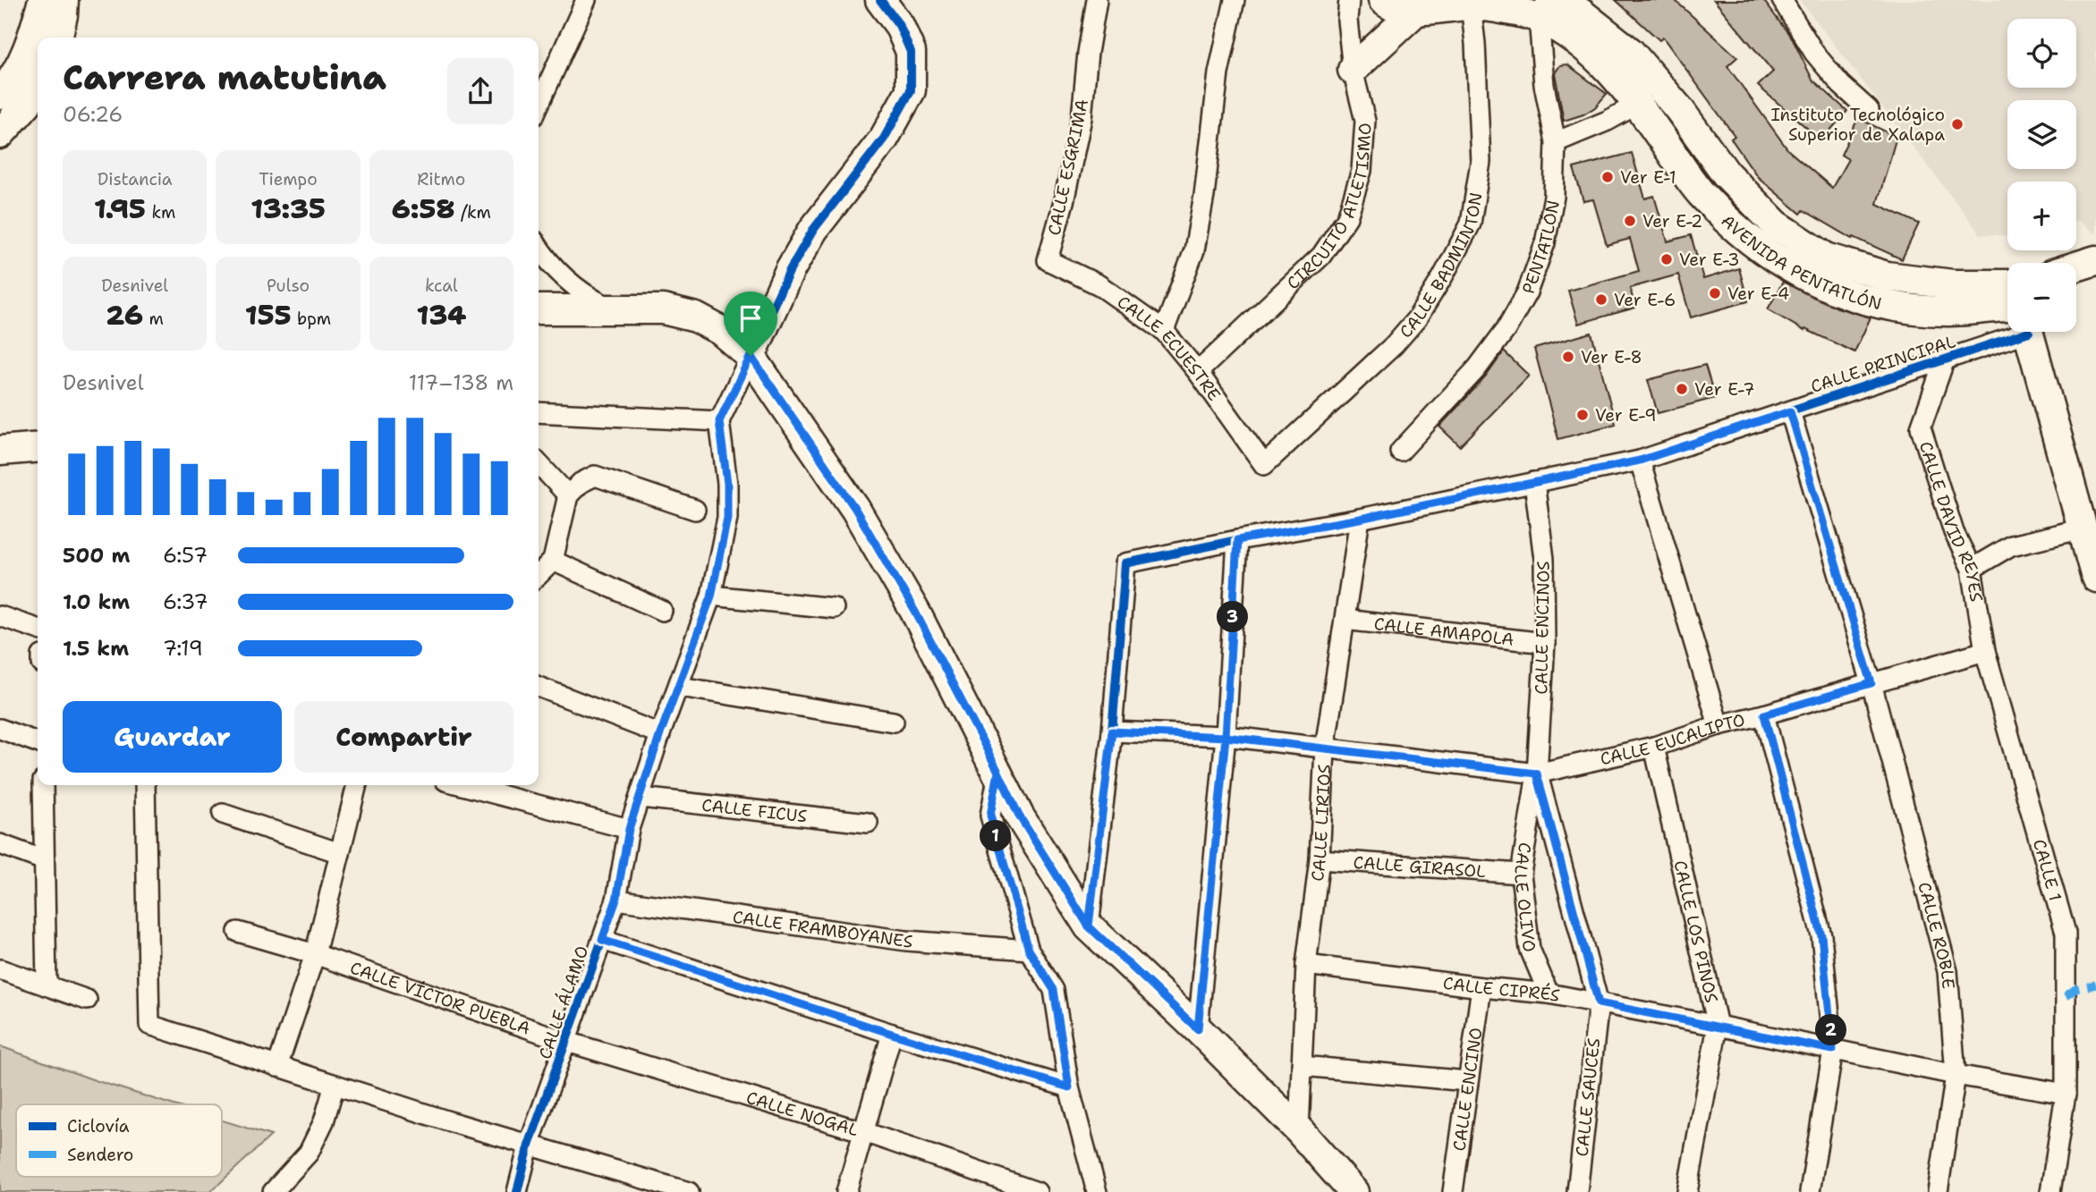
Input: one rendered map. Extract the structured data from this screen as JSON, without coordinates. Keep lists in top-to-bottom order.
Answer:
{
  "streets": {
    "street": [
      "CALLE ESGRIMA",
      "CIRCUITO ATLETISMO",
      "PENTATLÓN",
      "AVENIDA PENTATLÓN",
      "CALLE BADMINTON",
      "CALLE ECUESTRE",
      "CALLE PRINCIPAL",
      "CALLE DAVID REYES",
      "CALLE ENCINOS",
      "CALLE AMAPOLA",
      "CALLE EUCALIPTO",
      "CALLE FICUS",
      "CALLE LIRIOS",
      "CALLE GIRASOL",
      "CALLE 1",
      "CALLE OLIVO",
      "CALLE FRAMBOYANES",
      "CALLE LOS PINOS",
      "CALLE ROBLE",
      "CALLE CIPRÉS",
      "CALLE VÍCTOR PUEBLA",
      "CALLE ÁLAMO",
      "CALLE ENCINO",
      "CALLE SAUCES",
      "CALLE NOGAL"
    ]
  },
  "crossings": [
    ["CALLE ESGRIMA", "CALLE ECUESTRE"],
    ["CIRCUITO ATLETISMO", "CALLE ECUESTRE"],
    ["PENTATLÓN", "AVENIDA PENTATLÓN"],
    ["AVENIDA PENTATLÓN", "CALLE BADMINTON"],
    ["CALLE BADMINTON", "CALLE ECUESTRE"],
    ["CALLE PRINCIPAL", "CALLE DAVID REYES"],
    ["CALLE PRINCIPAL", "CALLE ENCINOS"],
    ["CALLE PRINCIPAL", "CALLE EUCALIPTO"],
    ["CALLE PRINCIPAL", "CALLE LIRIOS"],
    ["CALLE PRINCIPAL", "CALLE ROBLE"],
    ["CALLE DAVID REYES", "CALLE EUCALIPTO"],
    ["CALLE DAVID REYES", "CALLE 1"],
    ["CALLE ENCINOS", "CALLE AMAPOLA"],
    ["CALLE ENCINOS", "CALLE EUCALIPTO"],
    ["CALLE ENCINOS", "CALLE OLIVO"],
    ["CALLE AMAPOLA", "CALLE LIRIOS"],
    ["CALLE EUCALIPTO", "CALLE LIRIOS"],
    ["CALLE EUCALIPTO", "CALLE 1"],
    ["CALLE EUCALIPTO", "CALLE OLIVO"],
    ["CALLE EUCALIPTO", "CALLE LOS PINOS"],
    ["CALLE EUCALIPTO", "CALLE ROBLE"],
    ["CALLE FICUS", "CALLE ÁLAMO"],
    ["CALLE LIRIOS", "CALLE GIRASOL"],
    ["CALLE LIRIOS", "CALLE CIPRÉS"],
    ["CALLE GIRASOL", "CALLE OLIVO"],
    ["CALLE 1", "CALLE CIPRÉS"],
    ["CALLE OLIVO", "CALLE CIPRÉS"],
    ["CALLE OLIVO", "CALLE SAUCES"],
    ["CALLE FRAMBOYANES", "CALLE ÁLAMO"],
    ["CALLE LOS PINOS", "CALLE CIPRÉS"],
    ["CALLE ROBLE", "CALLE CIPRÉS"],
    ["CALLE CIPRÉS", "CALLE ENCINO"],
    ["CALLE CIPRÉS", "CALLE SAUCES"],
    ["CALLE VÍCTOR PUEBLA", "CALLE ÁLAMO"],
    ["CALLE VÍCTOR PUEBLA", "CALLE NOGAL"],
    ["CALLE ÁLAMO", "CALLE NOGAL"]
  ],
  "places": [
    "Instituto Tecnológico Superior de Xalapa",
    "Ver E-1",
    "Ver E-2",
    "Ver E-3",
    "Ver E-4",
    "Ver E-6",
    "Ver E-8",
    "Ver E-7",
    "Ver E-9"
  ],
  "legend": ["Ciclovía", "Sendero"],
  "page": {
    "map_buttons": ["+", "−"],
    "heading": ["Carrera matutina", "06:26"],
    "stats": [
      ["Distancia", "1.95 km"],
      ["Tiempo", "13:35"],
      ["Ritmo", "6:58 /km"],
      ["Desnivel", "26 m"],
      ["Pulso", "155 bpm"],
      ["kcal", "134"]
    ],
    "chart": ["Desnivel", "117–138 m"],
    "list": [
      {
        "name": "500 m",
        "note": "6:57"
      },
      {
        "name": "1.0 km",
        "note": "6:37"
      },
      {
        "name": "1.5 km",
        "note": "7:19"
      }
    ],
    "pins": ["3", "1", "2"],
    "buttons": ["Guardar", "Compartir"]
  }
}
